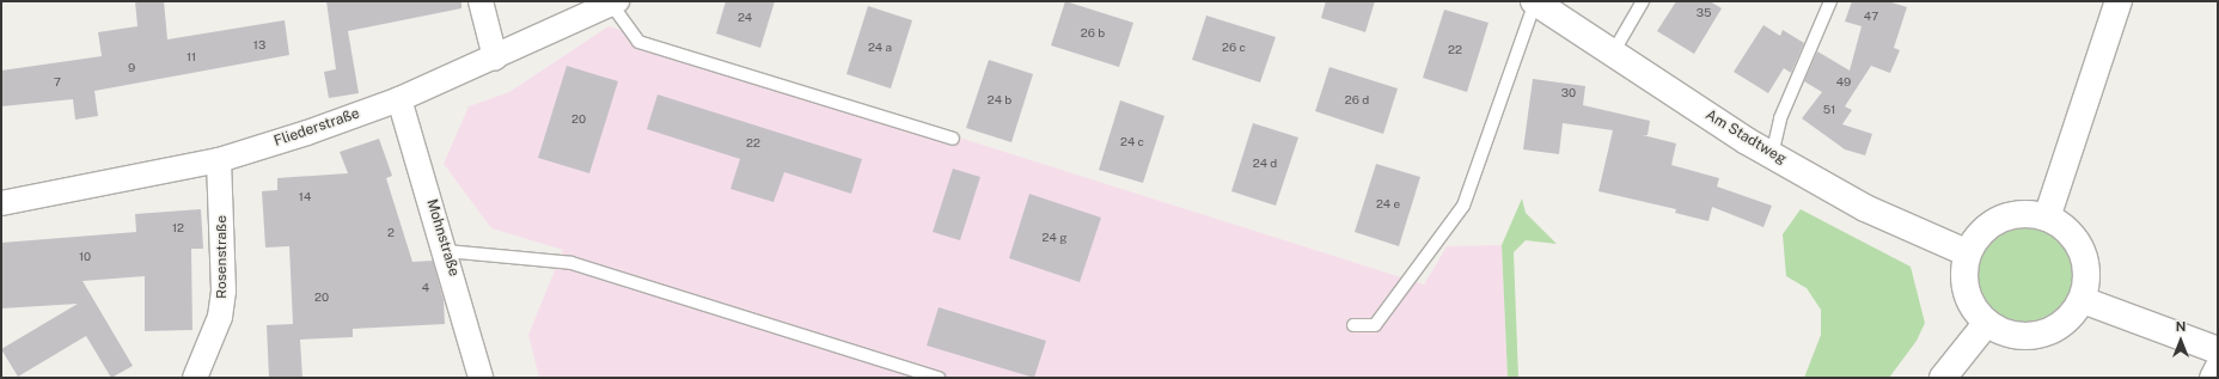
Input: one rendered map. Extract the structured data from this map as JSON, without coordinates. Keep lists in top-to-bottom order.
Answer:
{
  "streets": {
    "main road": ["Am Stadtweg"],
    "street": ["Fliederstraße", "Mohnstraße", "Rosenstraße"]
  },
  "crossings": [
    ["Fliederstraße", "Mohnstraße"],
    ["Fliederstraße", "Rosenstraße"]
  ],
  "house_numbers": [
    "35",
    "47",
    "24",
    "26 b",
    "13",
    "24 a",
    "26 c",
    "22",
    "11",
    "9",
    "7",
    "49",
    "30",
    "24 b",
    "26 d",
    "51",
    "20",
    "24 c",
    "22",
    "24 d",
    "14",
    "24 e",
    "12",
    "2",
    "24 g",
    "10",
    "4",
    "20"
  ],
  "north": "top"
}
